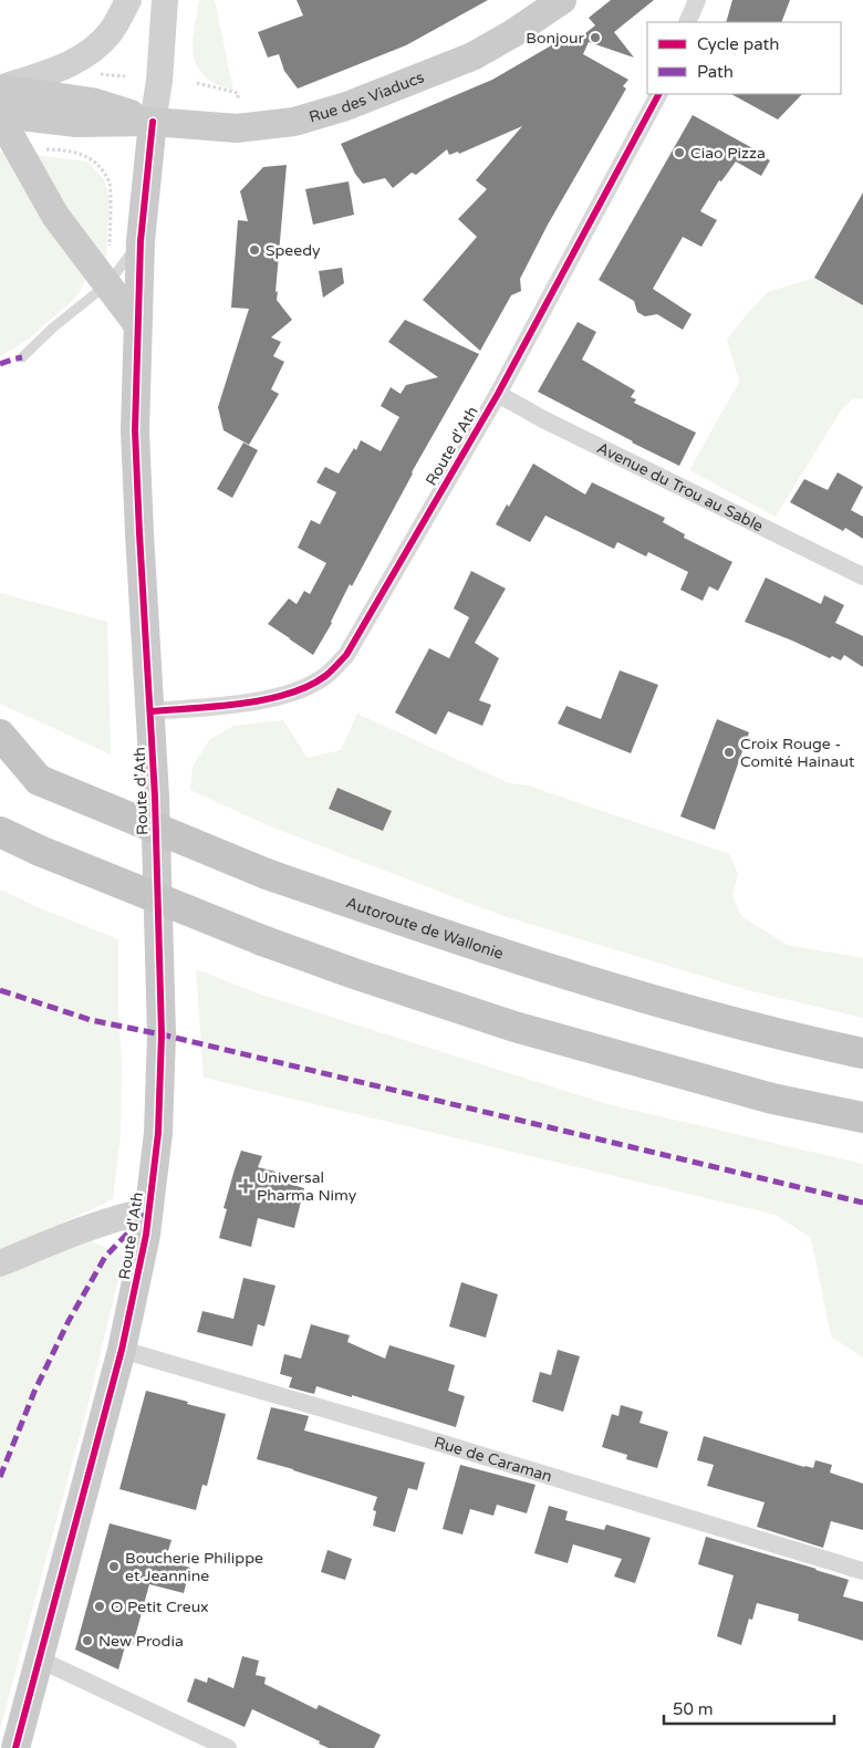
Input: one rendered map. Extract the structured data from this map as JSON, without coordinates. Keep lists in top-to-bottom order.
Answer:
{
  "streets": {
    "highway": ["Autoroute de Wallonie"],
    "main road": ["Rue des Viaducs", "Route d'Ath"],
    "street": ["Avenue du Trou au Sable", "Rue de Caraman"]
  },
  "crossings": [
    ["Rue des Viaducs", "Route d'Ath"],
    ["Route d'Ath", "Avenue du Trou au Sable"],
    ["Route d'Ath", "Rue de Caraman"]
  ],
  "places": {
    "other": [
      "Bonjour",
      "Ciao Pizza",
      "Speedy",
      "Croix Rouge - Comité Hainaut",
      "Boucherie Philippe et Jeannine",
      "O Petit Creux",
      "New Prodia"
    ],
    "health": ["Universal Pharma Nimy"]
  },
  "legend": ["Cycle path", "Path"],
  "scale_bar": "50 m"
}
